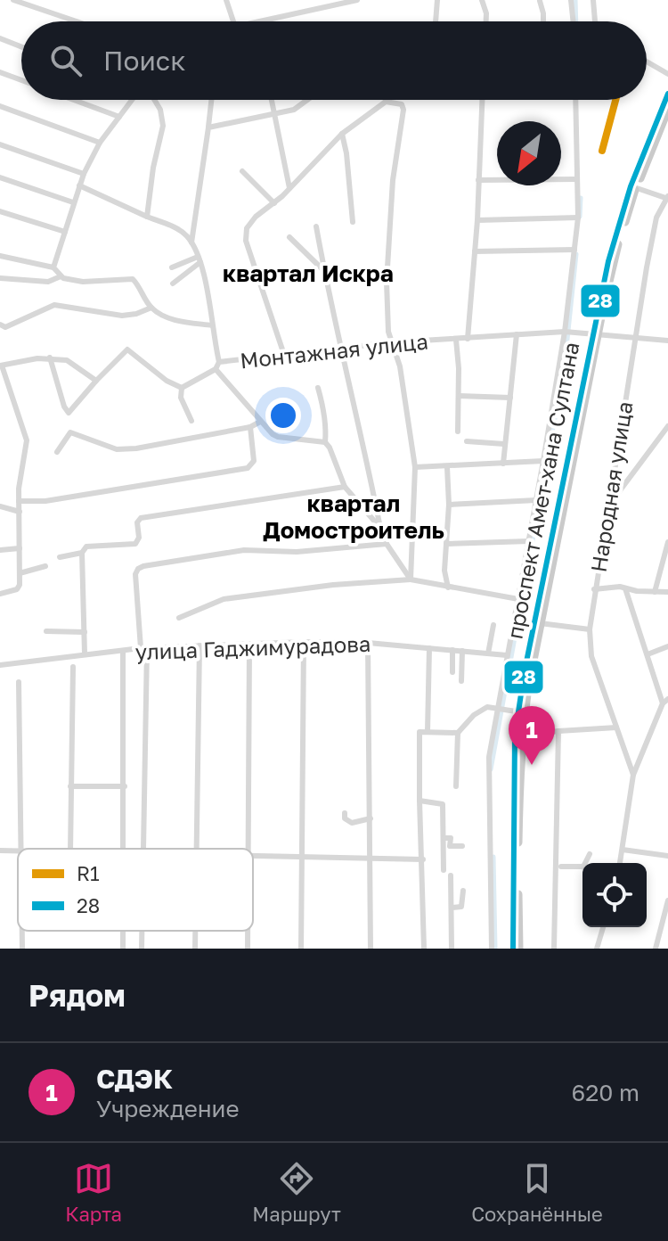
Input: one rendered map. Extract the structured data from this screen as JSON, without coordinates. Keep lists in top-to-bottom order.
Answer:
{
  "streets": {
    "main road": ["проспект Амет-хана Султана"],
    "street": ["Монтажная улица", "Народная улица", "улица Гаджимурадова"]
  },
  "crossings": [
    ["Монтажная улица", "Народная улица"],
    ["Монтажная улица", "проспект Амет-хана Султана"]
  ],
  "districts": ["квартал Искра", "квартал Домостроитель"],
  "lines": ["transit line 28", "transit line R1"],
  "legend": ["R1", "28"],
  "north": "bottom left",
  "page": {
    "search": "Поиск",
    "pins": "1",
    "heading": "Рядом",
    "list": [
      {
        "mark": "1",
        "name": "СДЭК",
        "note": "Учреждение",
        "value": "620 m"
      }
    ],
    "nav": ["Карта", "Маршрут", "Сохранённые"]
  }
}
